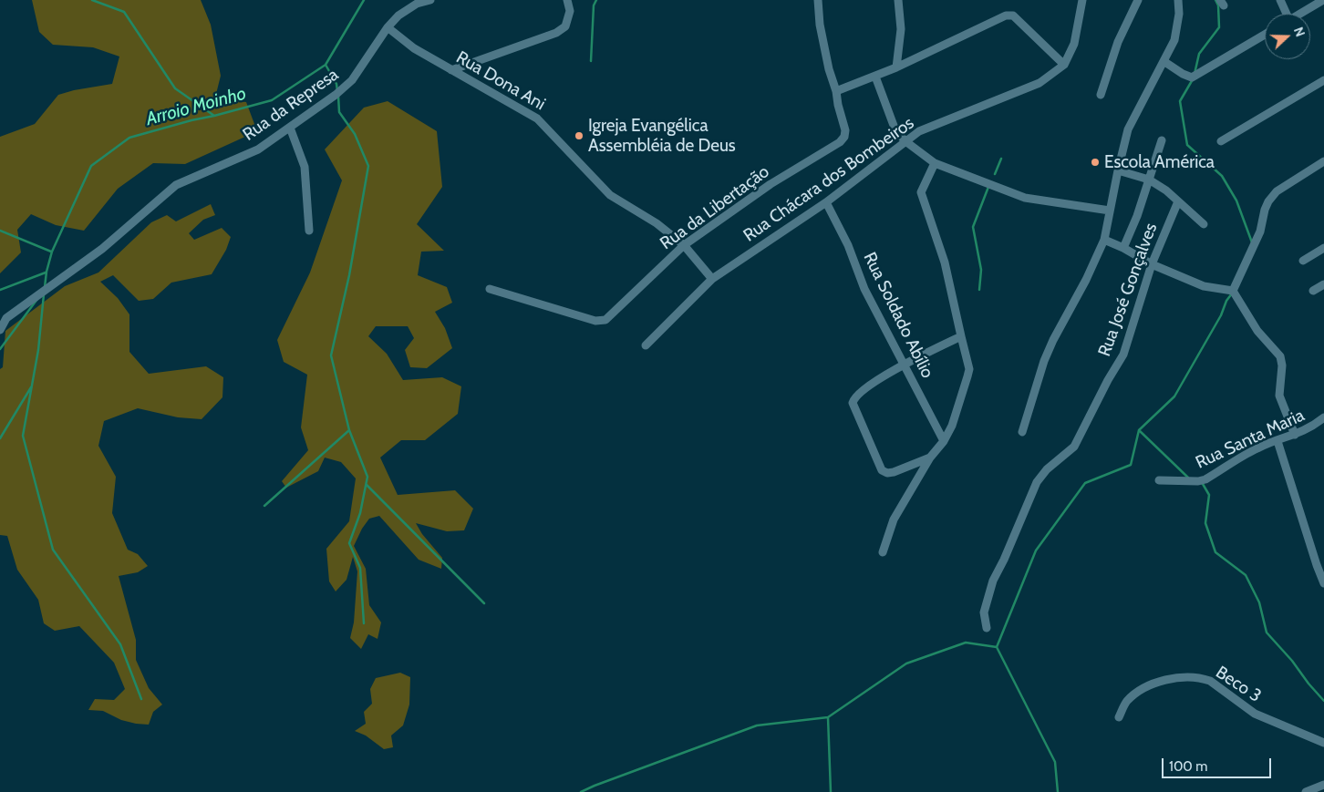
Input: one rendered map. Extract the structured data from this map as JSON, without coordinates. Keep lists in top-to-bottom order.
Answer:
{
  "streets": {
    "street": [
      "Rua Dona Ani",
      "Rua da Represa",
      "Rua Chácara dos Bombeiros",
      "Rua da Libertação",
      "Rua José Gonçalves",
      "Rua Soldado Abílio",
      "Rua Santa Maria",
      "Beco 3"
    ]
  },
  "crossings": [
    ["Rua Dona Ani", "Rua da Represa"],
    ["Rua Dona Ani", "Rua Chácara dos Bombeiros"],
    ["Rua Dona Ani", "Rua da Libertação"],
    ["Rua Chácara dos Bombeiros", "Rua Soldado Abílio"]
  ],
  "water": ["Arroio Moinho"],
  "places": ["Igreja Evangélica Assembléia de Deus", "Escola América"],
  "scale_bar": "100 m",
  "north": "right"
}
